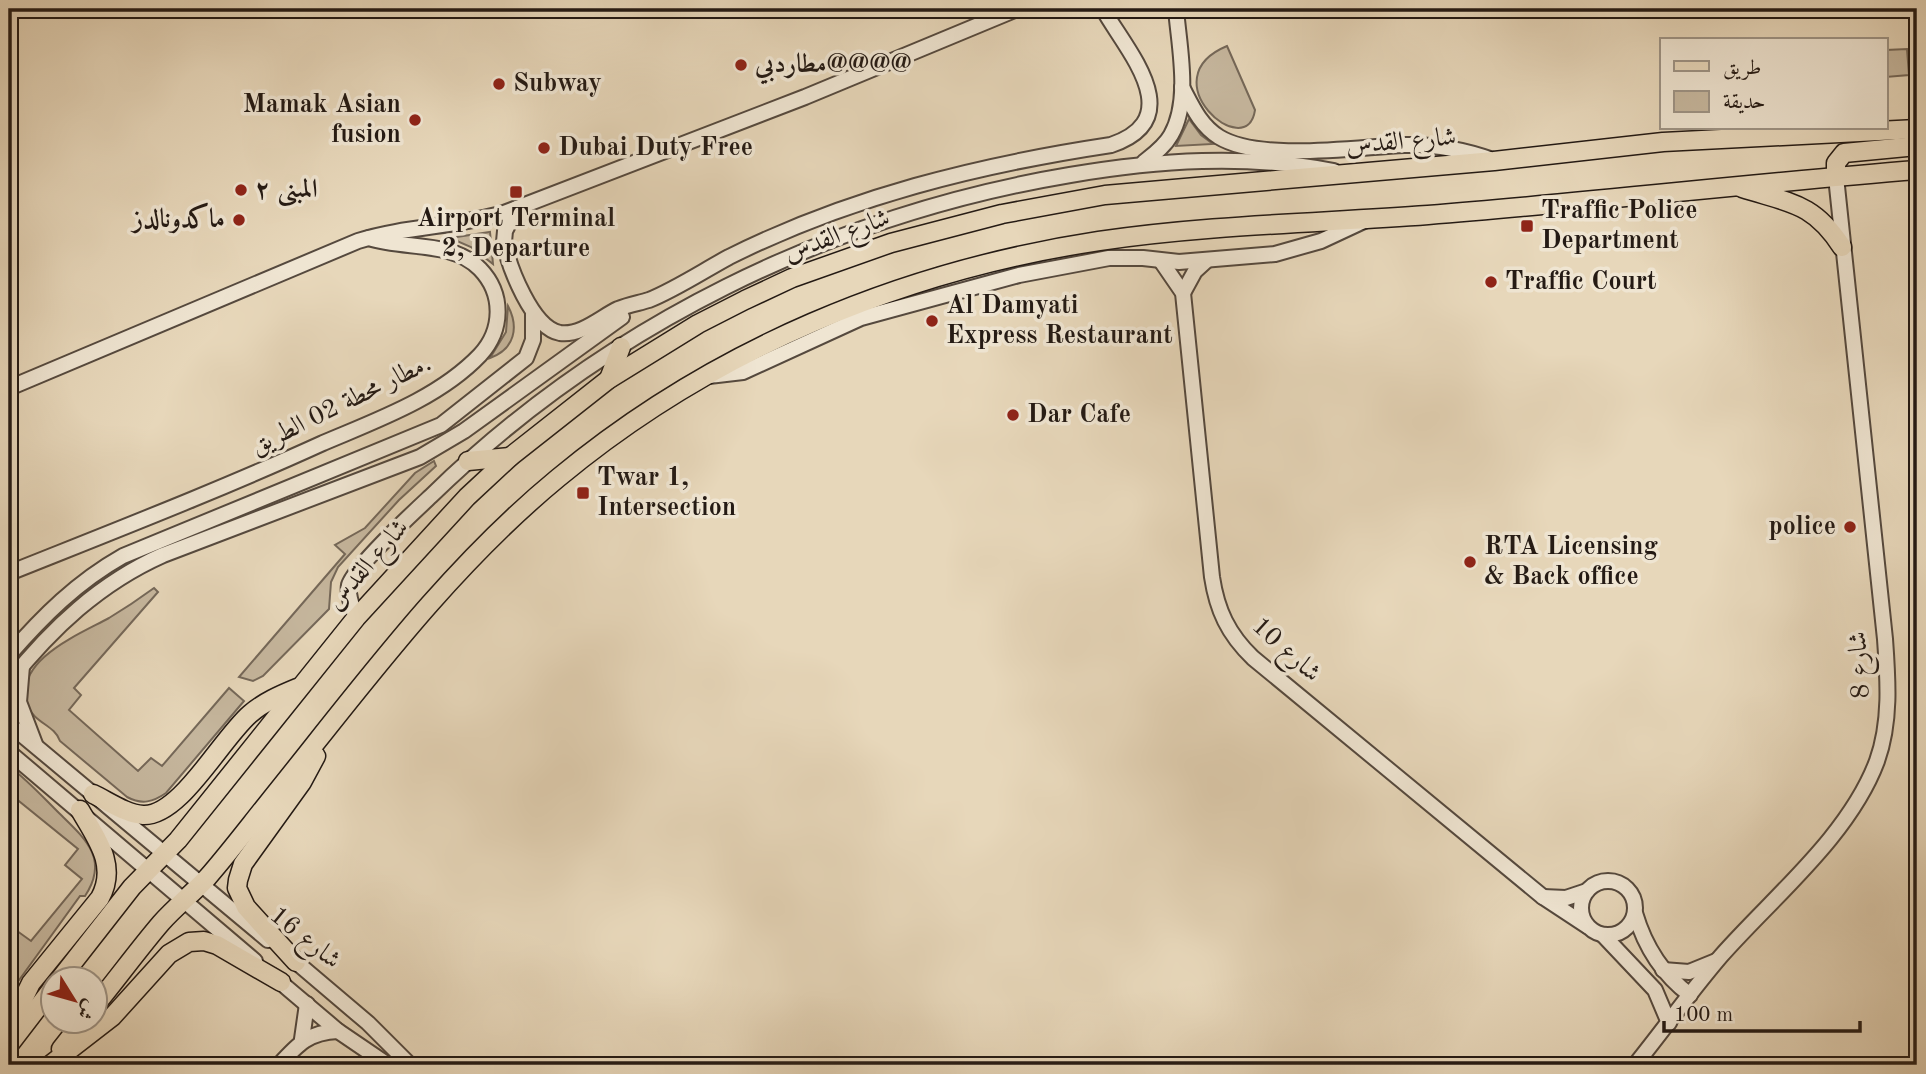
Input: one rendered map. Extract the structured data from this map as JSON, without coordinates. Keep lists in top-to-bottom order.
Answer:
{
  "streets": {
    "main road": ["شارع القدس"],
    "street": [
      "مطار محطة 02 الطريق.",
      "شارع 10",
      "شارع 8",
      "شارع 16"
    ]
  },
  "crossings": [
    ["شارع القدس", "شارع 16"]
  ],
  "places": {
    "other": [
      "مطاردبي@@@@",
      "Subway",
      "Mamak Asian fusion",
      "Dubai Duty Free",
      "المبنى ٢",
      "ماكدونالدز",
      "Traffic Court",
      "Al Damyati Express Restaurant",
      "Dar Cafe",
      "police",
      "RTA Licensing & Back office"
    ],
    "transit": ["Airport Terminal 2, Departure", "Traffic Police Department", "Twar 1, Intersection"]
  },
  "legend": ["طريق", "حديقة"],
  "scale_bar": "100 m",
  "north": "bottom right"
}
